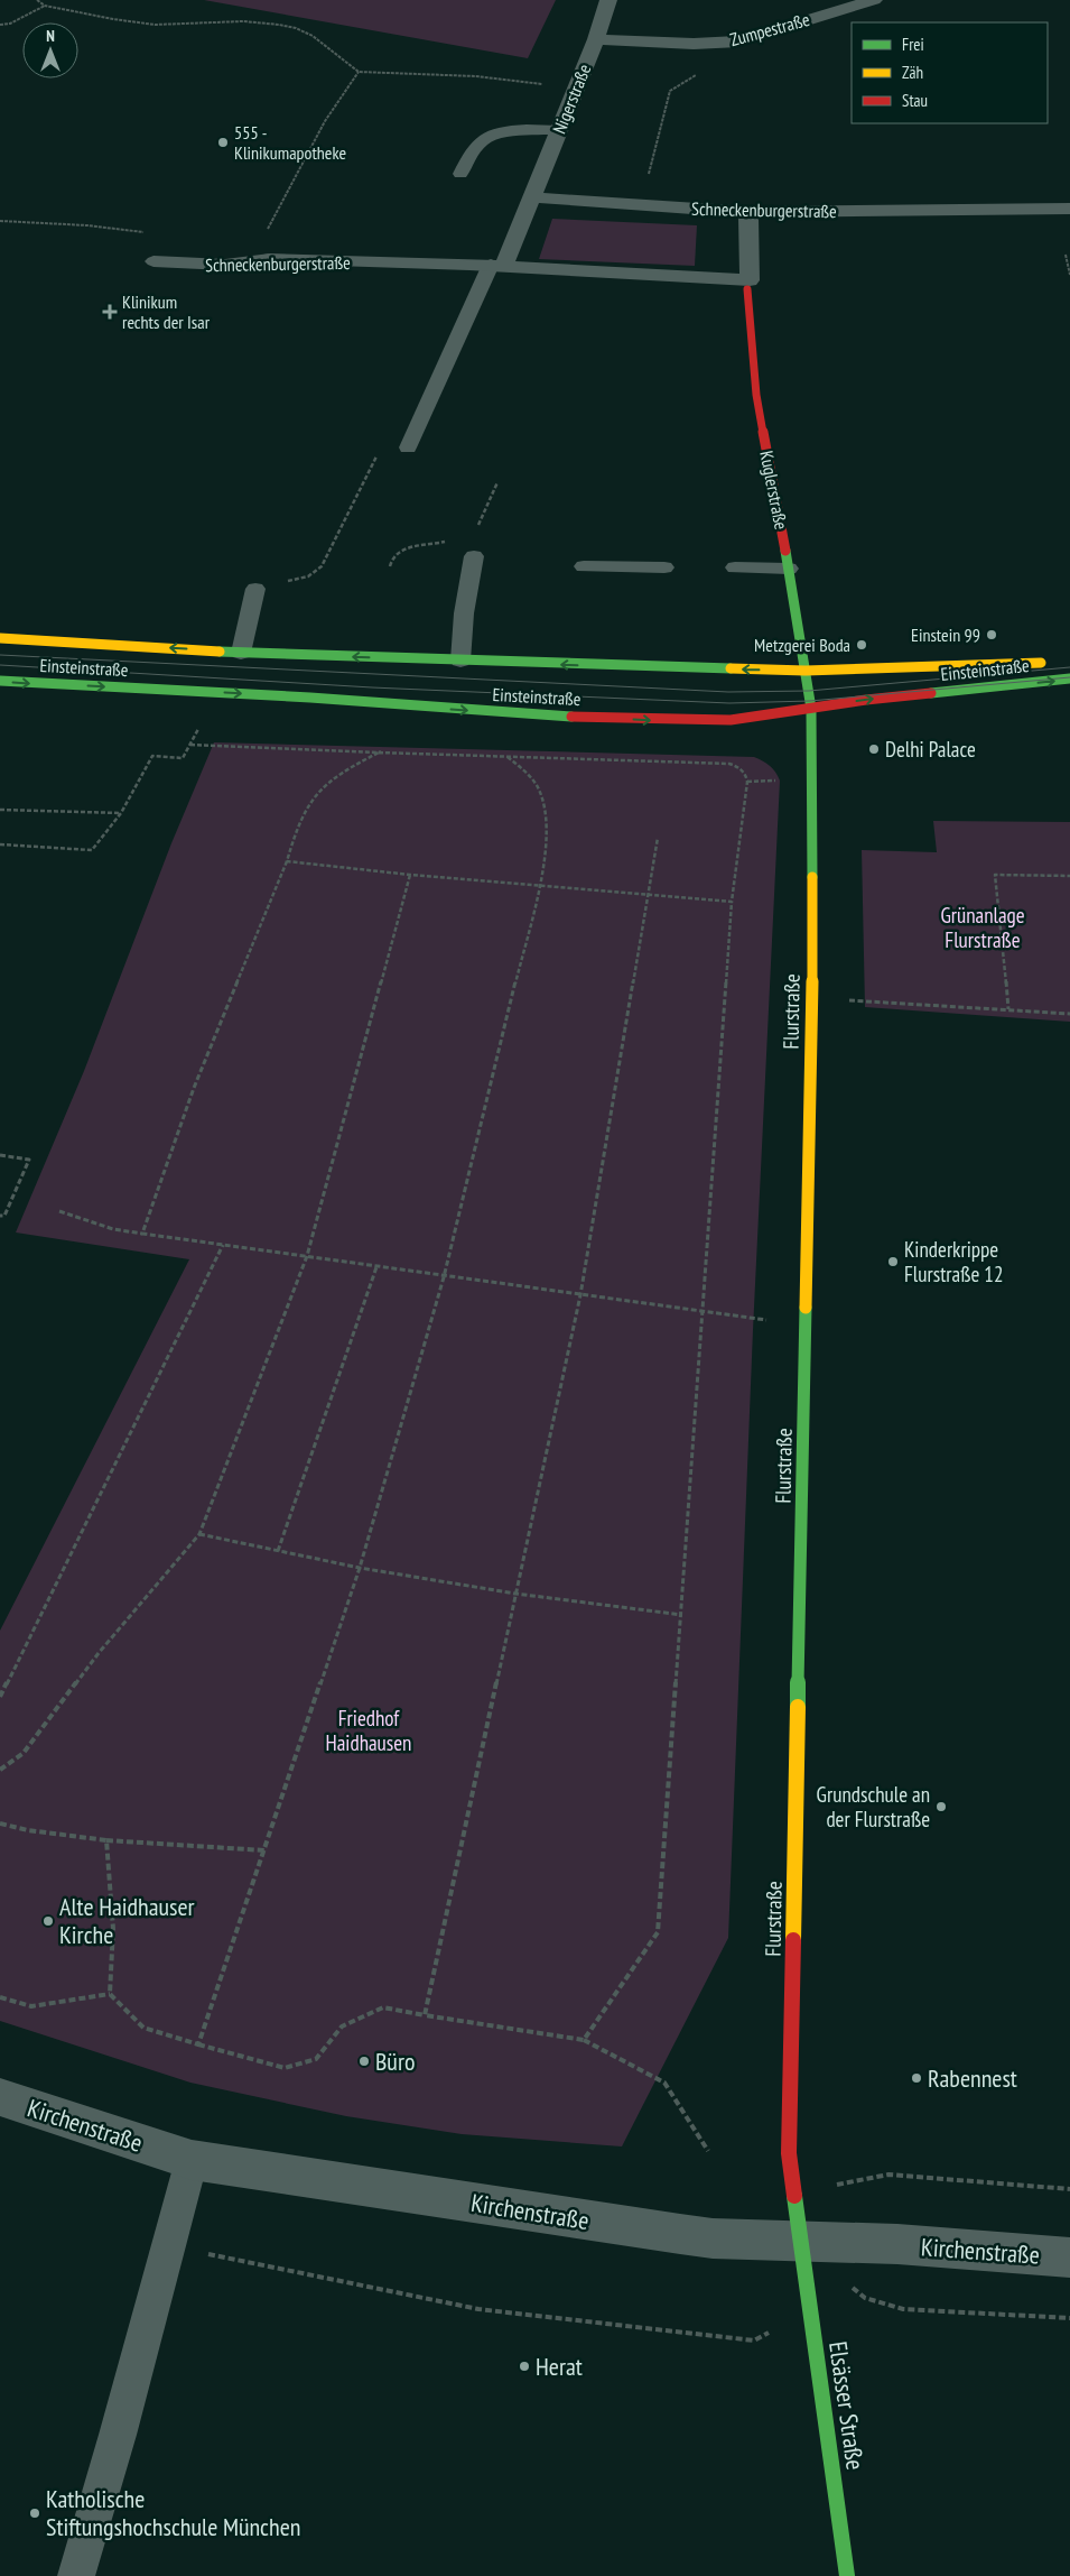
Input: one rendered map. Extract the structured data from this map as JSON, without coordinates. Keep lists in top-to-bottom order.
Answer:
{
  "streets": {
    "street": [
      "Zumpestraße",
      "Nigerstraße",
      "Schneckenburgerstraße",
      "Kuglerstraße",
      "Einsteinstraße",
      "Flurstraße",
      "Kirchenstraße",
      "Elsässer Straße"
    ]
  },
  "crossings": [
    ["Zumpestraße", "Nigerstraße"],
    ["Nigerstraße", "Schneckenburgerstraße"],
    ["Schneckenburgerstraße", "Kuglerstraße"],
    ["Kuglerstraße", "Einsteinstraße"],
    ["Kuglerstraße", "Flurstraße"],
    ["Einsteinstraße", "Flurstraße"],
    ["Flurstraße", "Kirchenstraße"],
    ["Flurstraße", "Elsässer Straße"],
    ["Kirchenstraße", "Elsässer Straße"]
  ],
  "parks": ["Grünanlage Flurstraße", "Friedhof Haidhausen"],
  "places": {
    "other": [
      "555 - Klinikumapotheke",
      "Einstein 99",
      "Metzgerei Boda",
      "Delhi Palace",
      "Kinderkrippe Flurstraße 12",
      "Grundschule an der Flurstraße",
      "Alte Haidhauser Kirche",
      "Büro",
      "Rabennest",
      "Herat",
      "Katholische Stiftungshochschule München"
    ],
    "health": ["Klinikum rechts der Isar"]
  },
  "legend": ["Frei", "Zäh", "Stau"],
  "north": "top"
}
